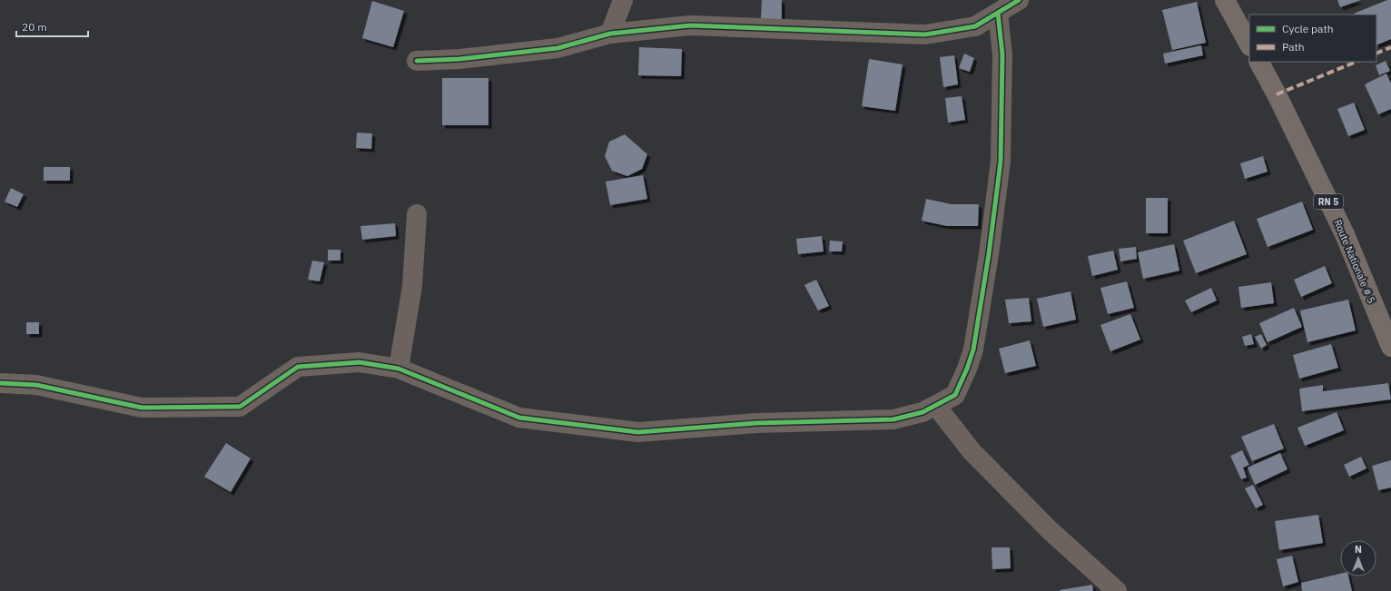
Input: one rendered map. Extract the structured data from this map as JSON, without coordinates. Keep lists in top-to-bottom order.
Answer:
{
  "streets": {
    "main road": ["RN 5", "Route Nationale # 5"]
  },
  "legend": ["Cycle path", "Path"],
  "scale_bar": "20 m",
  "north": "top"
}
